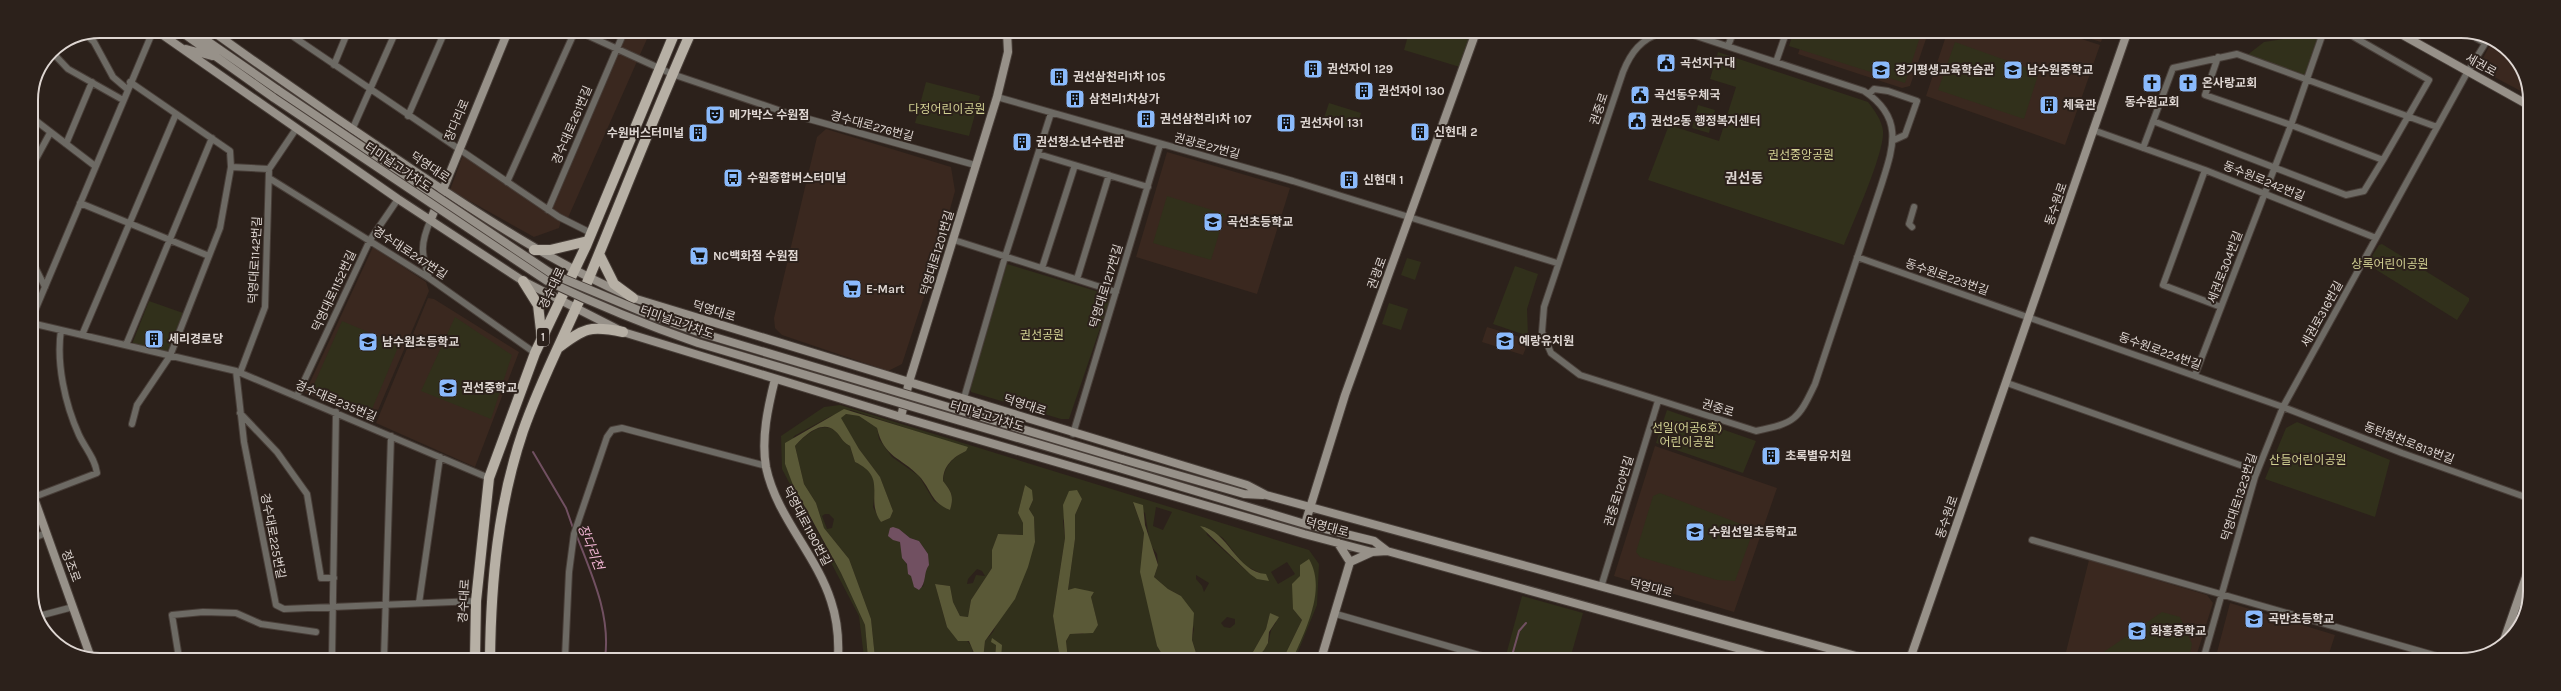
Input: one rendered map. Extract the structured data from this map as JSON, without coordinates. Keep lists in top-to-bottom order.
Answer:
{
  "streets": {
    "main road": [
      "세권로",
      "장다리로",
      "터미널고가차도",
      "덕영대로",
      "동수원로",
      "덕영대로1201번길",
      "권광로",
      "경수대로",
      "1",
      "덕영대로1190번길",
      "정조로"
    ],
    "street": [
      "권중로",
      "경수대로261번길",
      "경수대로276번길",
      "권광로27번길",
      "동수원로242번길",
      "경수대로247번길",
      "덕영대로1142번길",
      "세권로304번길",
      "동수원로223번길",
      "덕영대로1217번길",
      "덕영대로1152번길",
      "세권로316번길",
      "동수원로224번길",
      "경수대로235번길",
      "동탄원천로813번길",
      "권중로120번길",
      "덕영대로1323번길",
      "경수대로225번길"
    ]
  },
  "crossings": [
    ["세권로", "세권로316번길"],
    ["권중로", "권광로27번길"],
    ["권중로", "동수원로223번길"],
    ["권중로", "권중로120번길"],
    ["장다리로", "덕영대로"],
    ["경수대로261번길", "경수대로276번길"],
    ["경수대로276번길", "덕영대로1201번길"],
    ["경수대로276번길", "경수대로"],
    ["경수대로276번길", "1"],
    ["권광로27번길", "덕영대로1201번길"],
    ["권광로27번길", "권광로"],
    ["권광로27번길", "덕영대로1217번길"],
    ["터미널고가차도", "덕영대로"],
    ["덕영대로", "덕영대로1201번길"],
    ["덕영대로", "권광로"],
    ["덕영대로", "덕영대로1217번길"],
    ["덕영대로", "경수대로"],
    ["덕영대로", "덕영대로1152번길"],
    ["덕영대로", "1"],
    ["덕영대로", "권중로120번길"],
    ["덕영대로", "덕영대로1190번길"],
    ["동수원로242번길", "동수원로"],
    ["동수원로242번길", "세권로304번길"],
    ["동수원로242번길", "세권로316번길"],
    ["동수원로", "동수원로223번길"],
    ["동수원로", "동수원로224번길"],
    ["경수대로247번길", "덕영대로1142번길"],
    ["경수대로247번길", "경수대로"],
    ["경수대로247번길", "덕영대로1152번길"],
    ["덕영대로1142번길", "경수대로235번길"],
    ["덕영대로1142번길", "경수대로225번길"],
    ["세권로304번길", "동수원로224번길"],
    ["동수원로223번길", "동수원로224번길"],
    ["경수대로", "경수대로235번길"],
    ["경수대로", "경수대로225번길"],
    ["덕영대로1152번길", "경수대로235번길"],
    ["세권로316번길", "동수원로224번길"],
    ["세권로316번길", "동탄원천로813번길"],
    ["세권로316번길", "덕영대로1323번길"],
    ["동수원로224번길", "동탄원천로813번길"],
    ["동수원로224번길", "덕영대로1323번길"],
    ["경수대로235번길", "경수대로225번길"],
    ["동탄원천로813번길", "덕영대로1323번길"]
  ],
  "districts": ["권선동"],
  "water": ["장다리천"],
  "parks": [
    "다정어린이공원",
    "권선중앙공원",
    "상록어린이공원",
    "권선공원",
    "선일(어공6호) 어린이공원",
    "산들어린이공원"
  ],
  "places": {
    "public building": ["곡선지구대", "곡선동우체국", "권선2동 행정복지센터"],
    "building": [
      "권선자이 129",
      "권선삼천리1차 105",
      "권선자이 130",
      "삼천리1차상가",
      "체육관",
      "권선삼천리1차 107",
      "권선자이 131",
      "신현대 2",
      "수원버스터미널",
      "권선청소년수련관",
      "신현대 1",
      "세리경로당",
      "초록별유치원"
    ],
    "school or university": [
      "경기평생교육학습관",
      "남수원중학교",
      "곡선초등학교",
      "예랑유치원",
      "남수원초등학교",
      "권선중학교",
      "수원선일초등학교",
      "곡반초등학교",
      "화홍중학교"
    ],
    "church": ["동수원교회", "온사랑교회"],
    "theatre": ["메가박스 수원점"],
    "bus stop": ["수원종합버스터미널"],
    "supermarket": ["NC백화점 수원점", "E-Mart"]
  }
}
